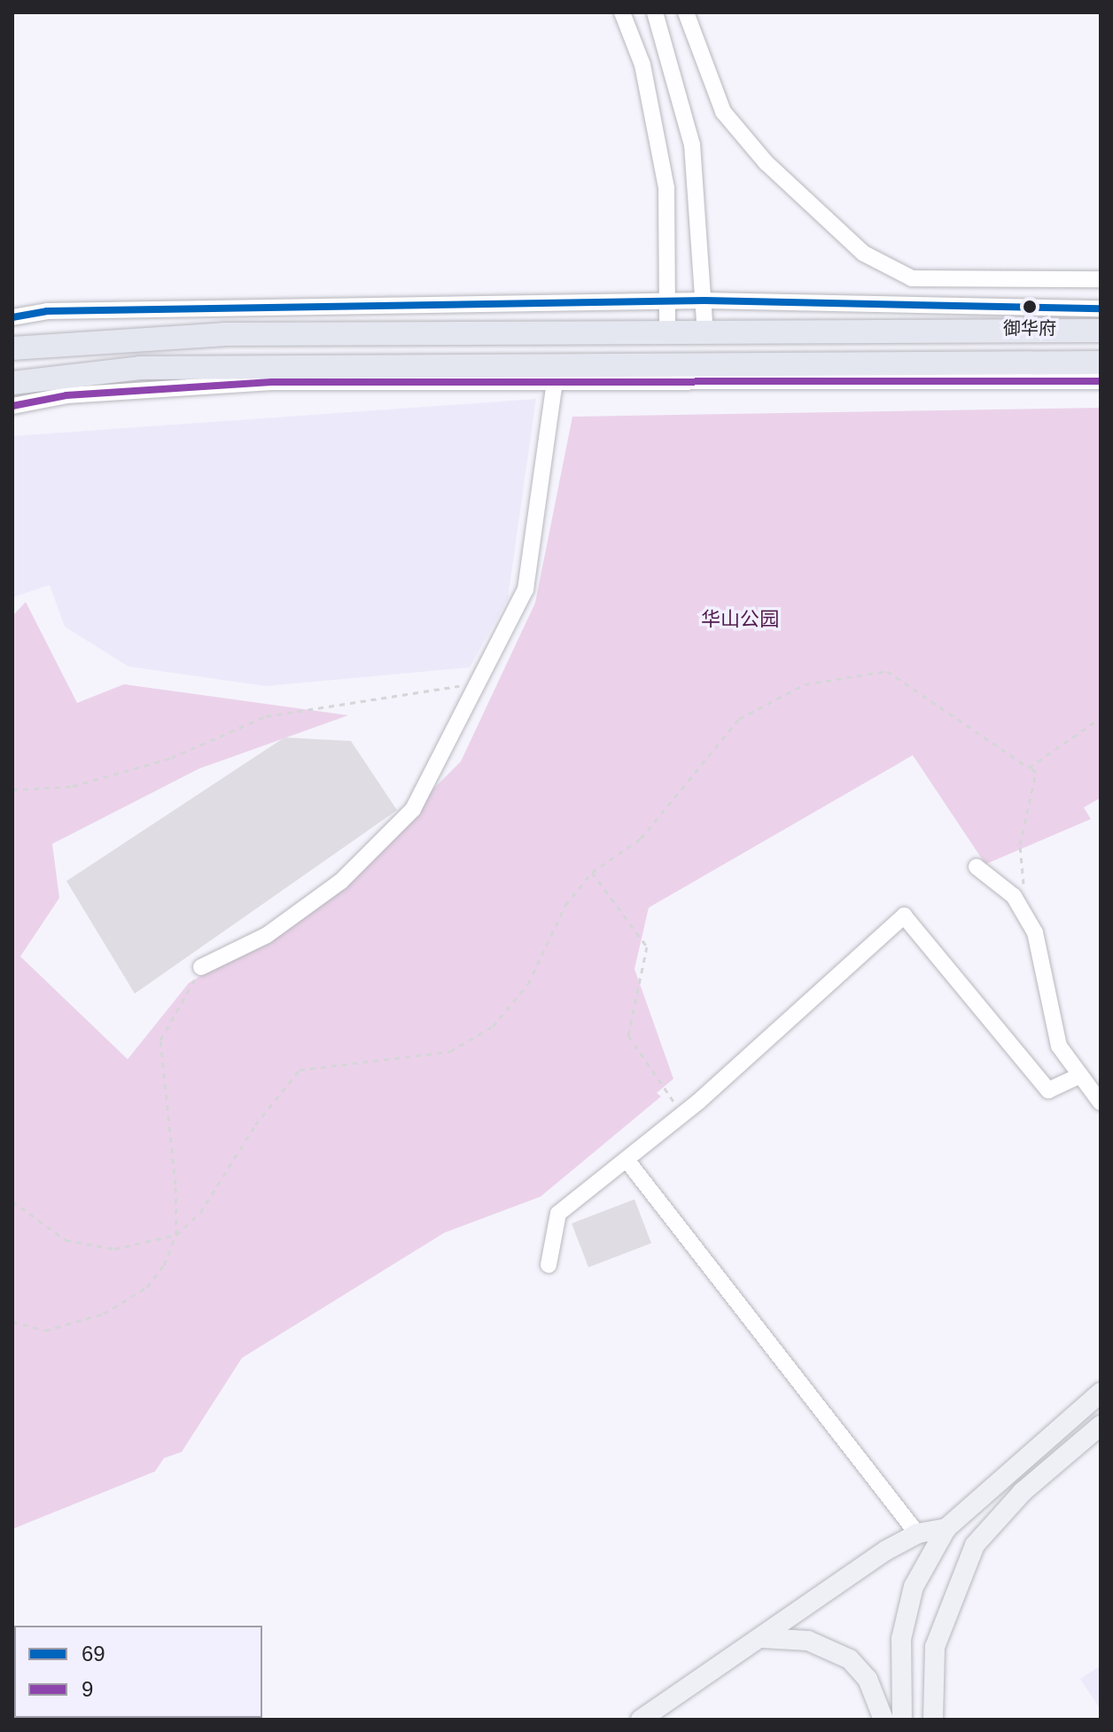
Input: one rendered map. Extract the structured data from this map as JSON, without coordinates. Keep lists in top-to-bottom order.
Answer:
{
  "parks": ["华山公园"],
  "places": ["御华府"],
  "lines": ["transit line 69", "transit line 9"],
  "legend": ["69", "9"]
}
